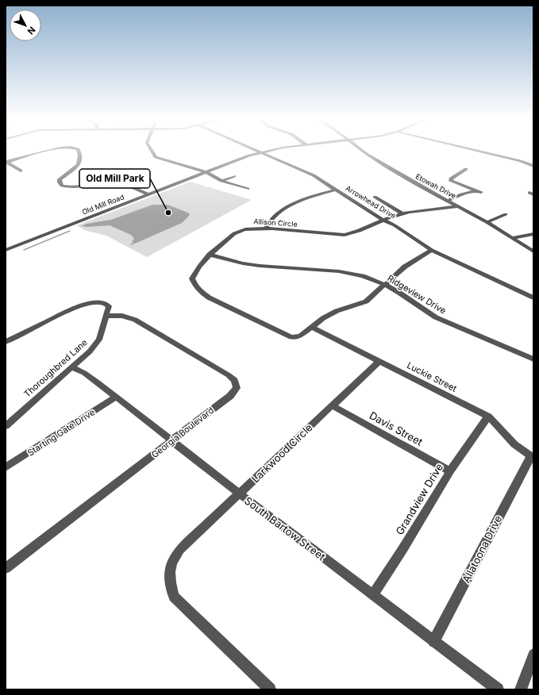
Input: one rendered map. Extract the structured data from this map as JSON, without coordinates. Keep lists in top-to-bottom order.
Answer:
{
  "streets": {
    "street": [
      "Etowah Drive",
      "Arrowhead Drive",
      "Old Mill Road",
      "Allison Circle",
      "Ridgeview Drive",
      "Thoroughbred Lane",
      "Luckie Street",
      "Davis Street",
      "Starting Gate Drive",
      "Georgia Boulevard",
      "Larkwood Circle",
      "Grandview Drive",
      "South Bartow Street",
      "Allatoona Drive"
    ]
  },
  "crossings": [
    ["Etowah Drive", "Allison Circle"],
    ["Arrowhead Drive", "Old Mill Road"],
    ["Arrowhead Drive", "Allison Circle"],
    ["Allison Circle", "Ridgeview Drive"],
    ["Allison Circle", "Luckie Street"],
    ["Thoroughbred Lane", "Georgia Boulevard"],
    ["Thoroughbred Lane", "South Bartow Street"],
    ["Luckie Street", "Larkwood Circle"],
    ["Luckie Street", "Grandview Drive"],
    ["Luckie Street", "Allatoona Drive"],
    ["Davis Street", "Larkwood Circle"],
    ["Davis Street", "Grandview Drive"],
    ["Starting Gate Drive", "South Bartow Street"],
    ["Georgia Boulevard", "South Bartow Street"],
    ["Larkwood Circle", "South Bartow Street"],
    ["Grandview Drive", "South Bartow Street"],
    ["South Bartow Street", "Allatoona Drive"]
  ],
  "places": ["Old Mill Park"],
  "north": "bottom right"
}
